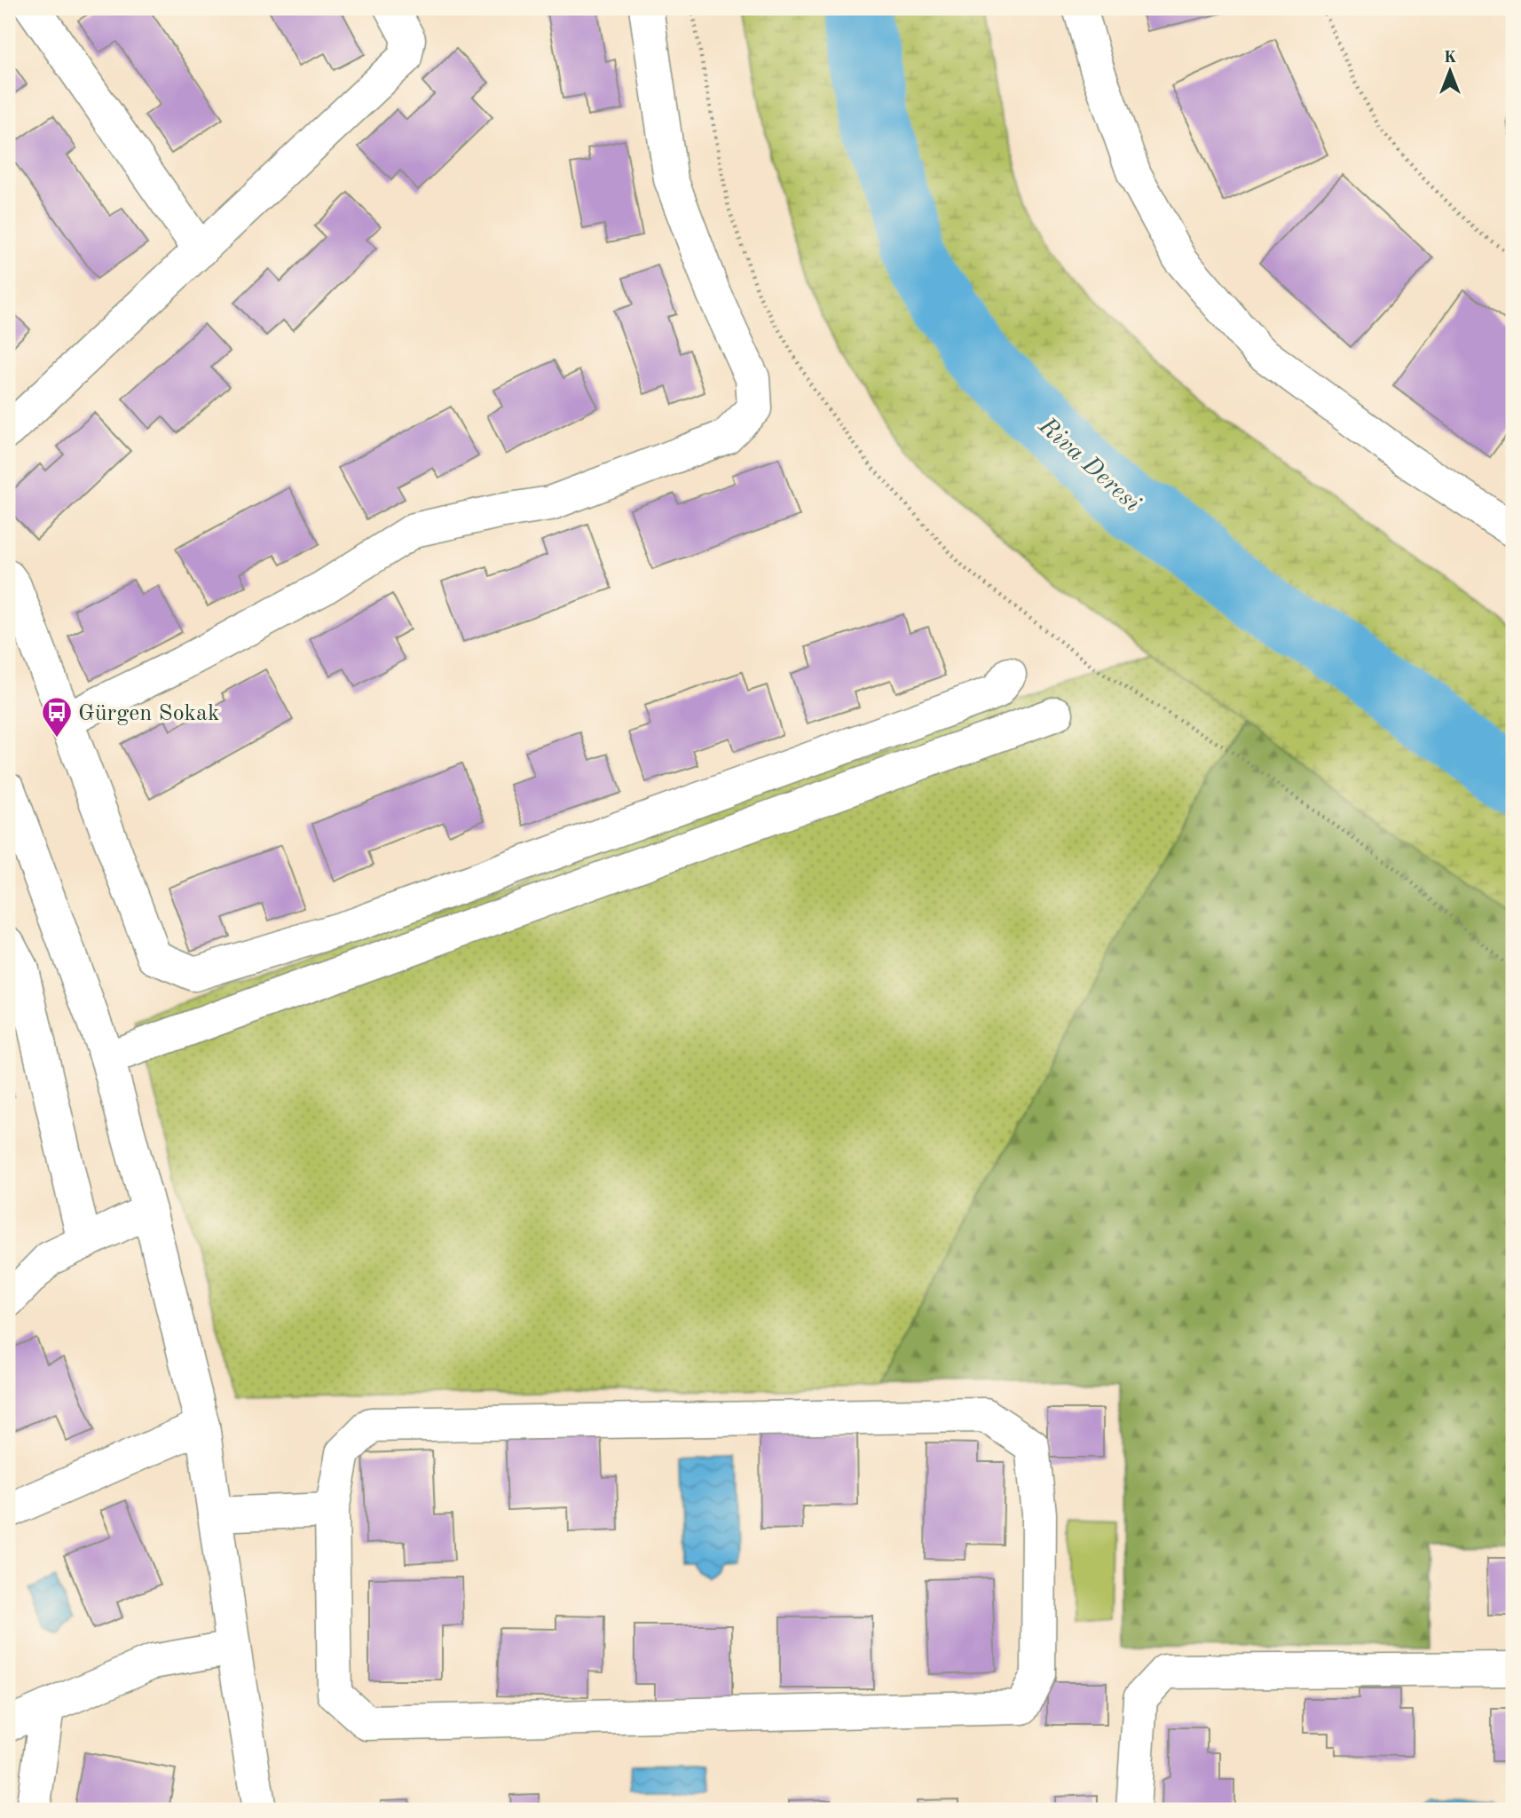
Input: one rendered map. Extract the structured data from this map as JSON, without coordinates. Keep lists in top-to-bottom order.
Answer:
{
  "water": ["Riva Deresi"],
  "places": {
    "bus stop": ["Gürgen Sokak"]
  },
  "north": "top"
}
